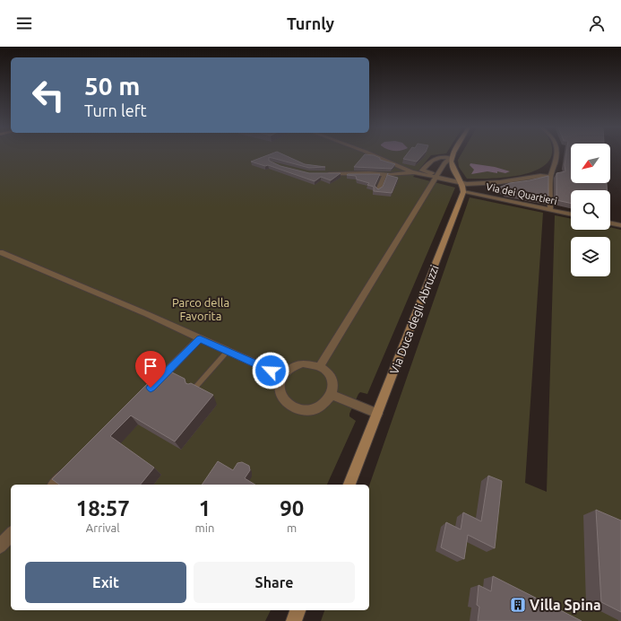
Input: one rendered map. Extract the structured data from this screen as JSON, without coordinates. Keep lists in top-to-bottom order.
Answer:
{
  "streets": {
    "street": ["Via dei Quartieri", "Via Duca degli Abruzzi"]
  },
  "crossings": [
    ["Via dei Quartieri", "Via Duca degli Abruzzi"]
  ],
  "parks": ["Parco della Favorita"],
  "places": {
    "building": ["Villa Spina"]
  },
  "north": "bottom left",
  "page": {
    "header": "Turnly",
    "turn": ["50 m", "Turn left"],
    "eta": [
      "18:57",
      "Arrival",
      "1",
      "min",
      "90",
      "m"
    ],
    "buttons": ["Exit", "Share"]
  }
}
